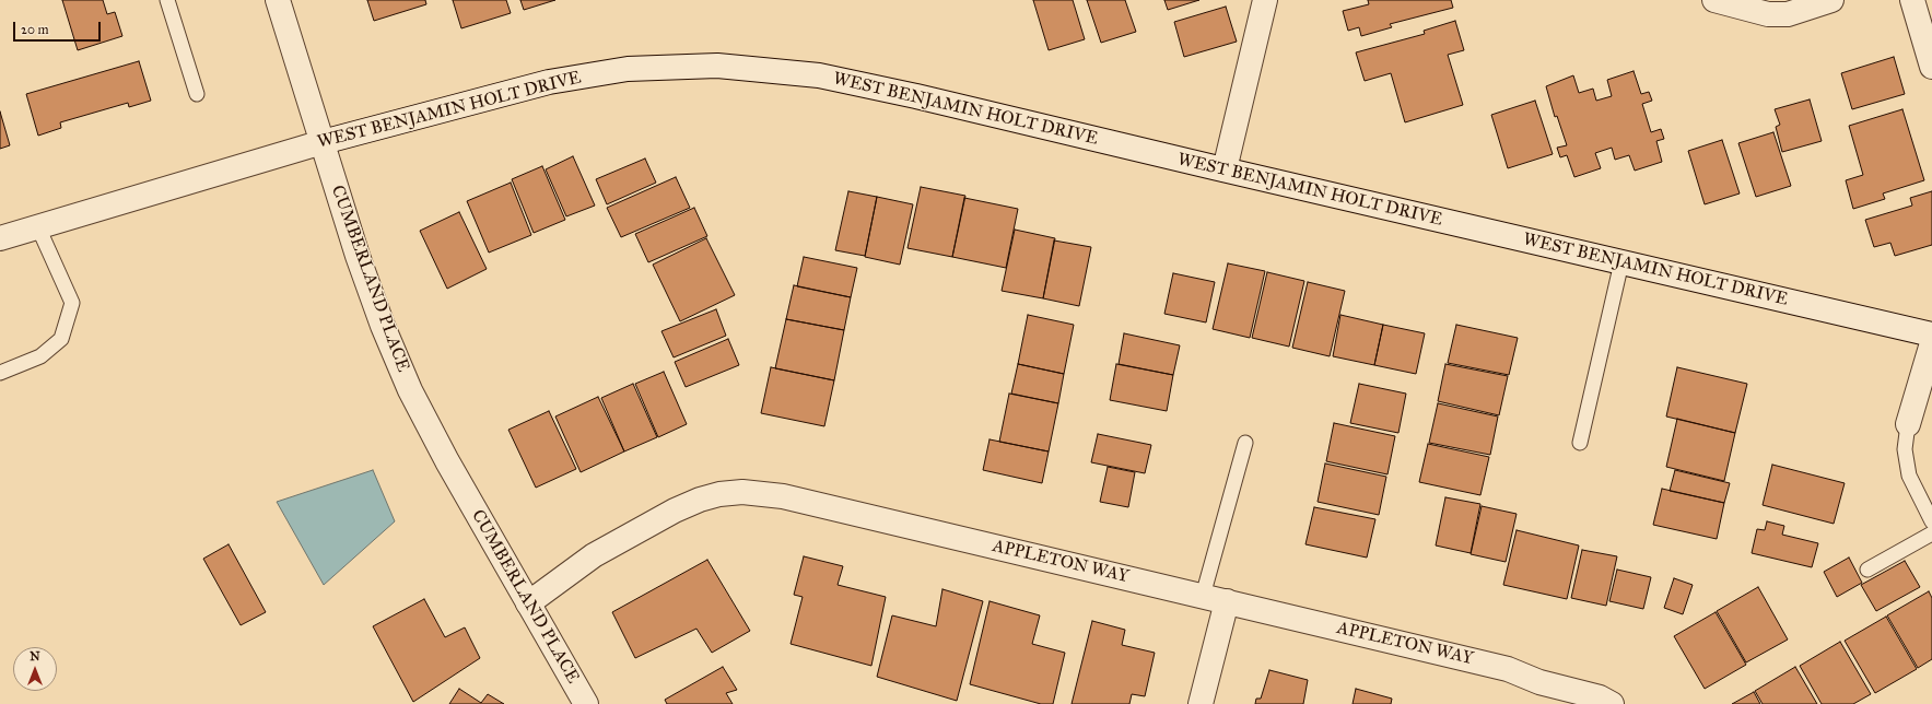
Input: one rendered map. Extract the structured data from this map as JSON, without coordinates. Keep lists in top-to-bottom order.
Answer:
{
  "streets": {
    "street": ["WEST BENJAMIN HOLT DRIVE", "CUMBERLAND PLACE", "APPLETON WAY"]
  },
  "crossings": [
    ["WEST BENJAMIN HOLT DRIVE", "CUMBERLAND PLACE"],
    ["CUMBERLAND PLACE", "APPLETON WAY"]
  ],
  "scale_bar": "20 m",
  "north": "top"
}
